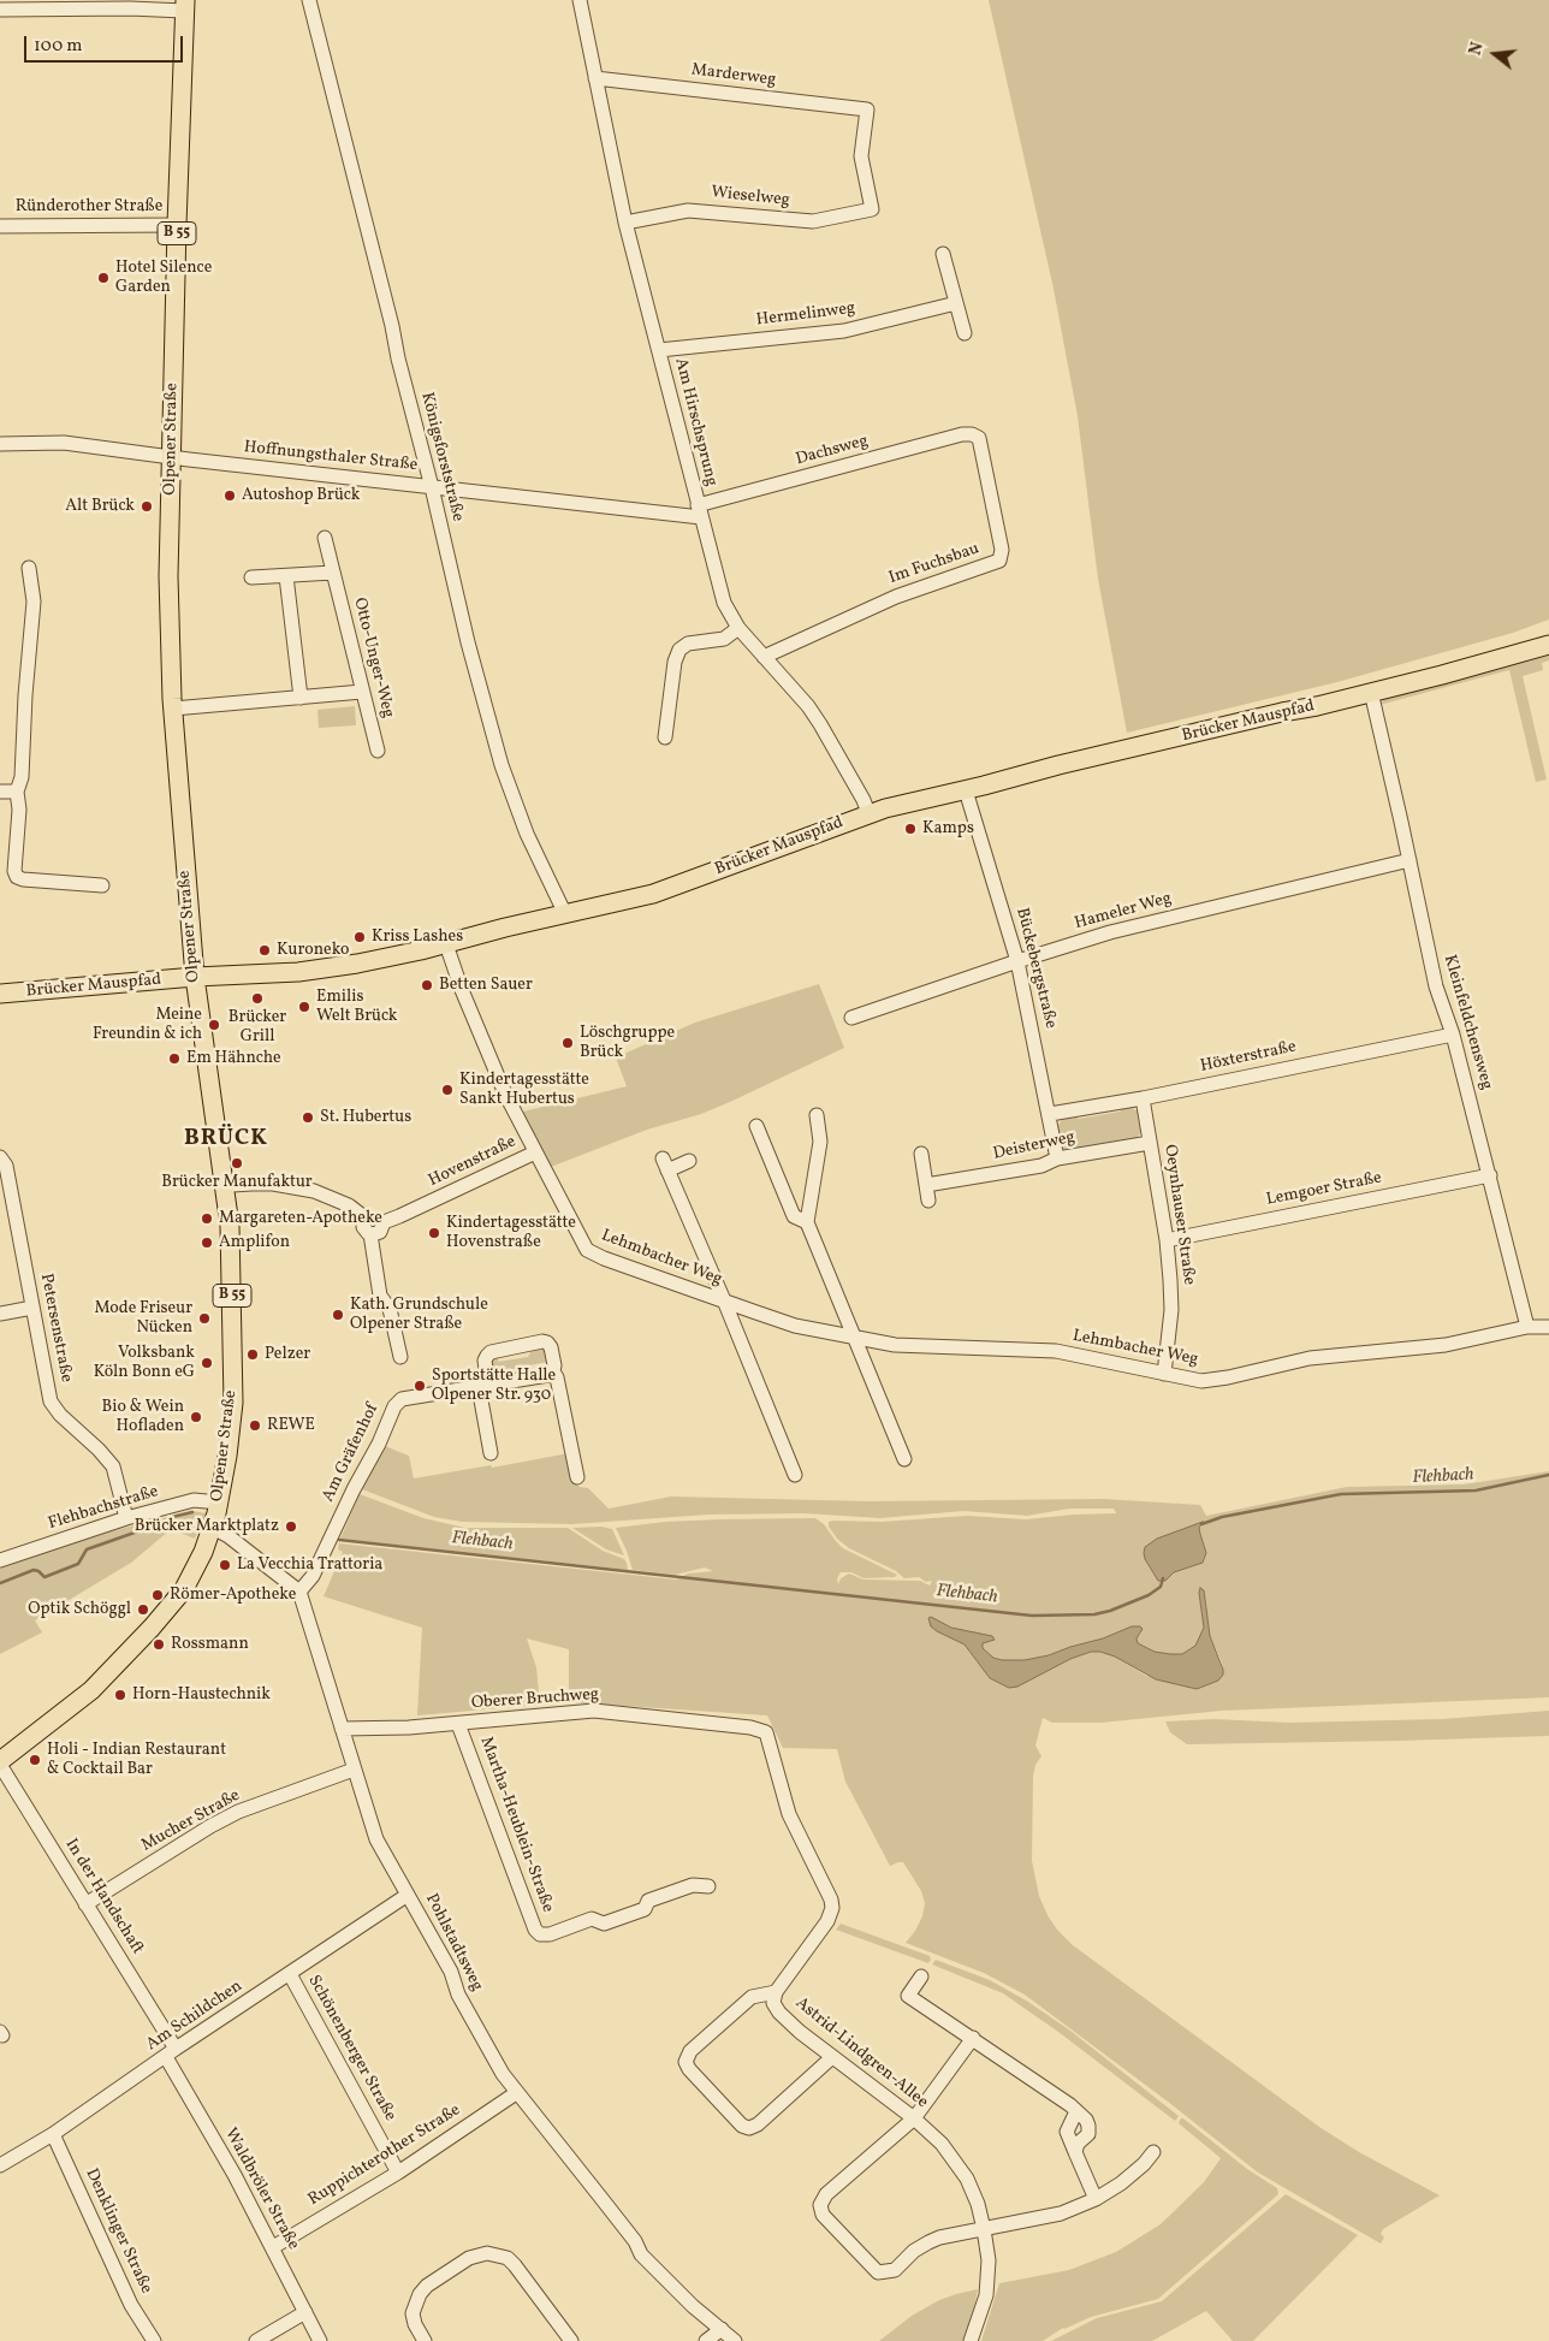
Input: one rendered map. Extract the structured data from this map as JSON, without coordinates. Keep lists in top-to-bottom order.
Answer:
{
  "streets": {
    "main road": ["B 55", "Olpener Straße", "Brücker Mauspfad"],
    "street": [
      "Marderweg",
      "Wieselweg",
      "Ründerother Straße",
      "Hermelinweg",
      "Am Hirschsprung",
      "Dachsweg",
      "Hoffnungsthaler Straße",
      "Königsforststraße",
      "Im Fuchsbau",
      "Otto-Unger-Weg",
      "Hameler Weg",
      "Bückebergstraße",
      "Kleinfeldchensweg",
      "Höxterstraße",
      "Deisterweg",
      "Hovenstraße",
      "Lemgoer Straße",
      "Oeynhauser Straße",
      "Lehmbacher Weg",
      "Petersenstraße",
      "Am Gräfenhof",
      "Flehbachstraße",
      "Oberer Bruchweg",
      "Mucher Straße",
      "Martha-Heublein-Straße",
      "In der Handschaft",
      "Pohlstadtsweg",
      "Am Schildchen",
      "Schönenberger Straße",
      "Astrid-Lindgren-Allee",
      "Ruppichterother Straße",
      "Waldbröler Straße",
      "Denklinger Straße"
    ]
  },
  "crossings": [
    ["Marderweg", "Wieselweg"],
    ["Marderweg", "Am Hirschsprung"],
    ["Wieselweg", "Am Hirschsprung"],
    ["Ründerother Straße", "Olpener Straße"],
    ["Hermelinweg", "Am Hirschsprung"],
    ["Am Hirschsprung", "Dachsweg"],
    ["Am Hirschsprung", "Hoffnungsthaler Straße"],
    ["Am Hirschsprung", "Im Fuchsbau"],
    ["Am Hirschsprung", "Brücker Mauspfad"],
    ["Olpener Straße", "Hoffnungsthaler Straße"],
    ["Olpener Straße", "Brücker Mauspfad"],
    ["Olpener Straße", "Flehbachstraße"],
    ["Olpener Straße", "In der Handschaft"],
    ["Dachsweg", "Hoffnungsthaler Straße"],
    ["Dachsweg", "Im Fuchsbau"],
    ["Hoffnungsthaler Straße", "Königsforststraße"],
    ["Königsforststraße", "Brücker Mauspfad"],
    ["Brücker Mauspfad", "Bückebergstraße"],
    ["Brücker Mauspfad", "Kleinfeldchensweg"],
    ["Brücker Mauspfad", "Hovenstraße"],
    ["Hameler Weg", "Bückebergstraße"],
    ["Hameler Weg", "Kleinfeldchensweg"],
    ["Bückebergstraße", "Höxterstraße"],
    ["Bückebergstraße", "Deisterweg"],
    ["Kleinfeldchensweg", "Höxterstraße"],
    ["Kleinfeldchensweg", "Lemgoer Straße"],
    ["Kleinfeldchensweg", "Lehmbacher Weg"],
    ["Höxterstraße", "Oeynhauser Straße"],
    ["Deisterweg", "Oeynhauser Straße"],
    ["Hovenstraße", "Lehmbacher Weg"],
    ["Lemgoer Straße", "Oeynhauser Straße"],
    ["Oeynhauser Straße", "Lehmbacher Weg"],
    ["Petersenstraße", "Flehbachstraße"],
    ["Am Gräfenhof", "Pohlstadtsweg"],
    ["Oberer Bruchweg", "Martha-Heublein-Straße"],
    ["Oberer Bruchweg", "Pohlstadtsweg"],
    ["Oberer Bruchweg", "Astrid-Lindgren-Allee"],
    ["Mucher Straße", "In der Handschaft"],
    ["Mucher Straße", "Pohlstadtsweg"],
    ["In der Handschaft", "Am Schildchen"],
    ["In der Handschaft", "Waldbröler Straße"],
    ["Pohlstadtsweg", "Am Schildchen"],
    ["Pohlstadtsweg", "Ruppichterother Straße"],
    ["Am Schildchen", "Schönenberger Straße"],
    ["Am Schildchen", "Waldbröler Straße"],
    ["Am Schildchen", "Denklinger Straße"],
    ["Schönenberger Straße", "Ruppichterother Straße"],
    ["Ruppichterother Straße", "Waldbröler Straße"]
  ],
  "districts": ["BRÜCK"],
  "water": ["Flehbach"],
  "places": [
    "Hotel Silence Garden",
    "Autoshop Brück",
    "Alt Brück",
    "Kamps",
    "Kriss Lashes",
    "Kuroneko",
    "Betten Sauer",
    "Brücker Grill",
    "Emilis Welt Brück",
    "Meine Freundin & ich",
    "Löschgruppe Brück",
    "Em Hähnche",
    "Kindertagesstätte Sankt Hubertus",
    "St. Hubertus",
    "Brücker Manufaktur",
    "Margareten-Apotheke",
    "Kindertagesstätte Hovenstraße",
    "Amplifon",
    "Kath. Grundschule Olpener Straße",
    "Mode Friseur Nücken",
    "Pelzer",
    "Volksbank Köln Bonn eG",
    "Sportstätte Halle Olpener Str. 930",
    "Bio & Wein Hofladen",
    "REWE",
    "Brücker Marktplatz",
    "La Vecchia Trattoria",
    "Römer-Apotheke",
    "Optik Schöggl",
    "Rossmann",
    "Horn-Haustechnik",
    "Holi - Indian Restaurant & Cocktail Bar"
  ],
  "scale_bar": "100 m",
  "north": "left"
}
